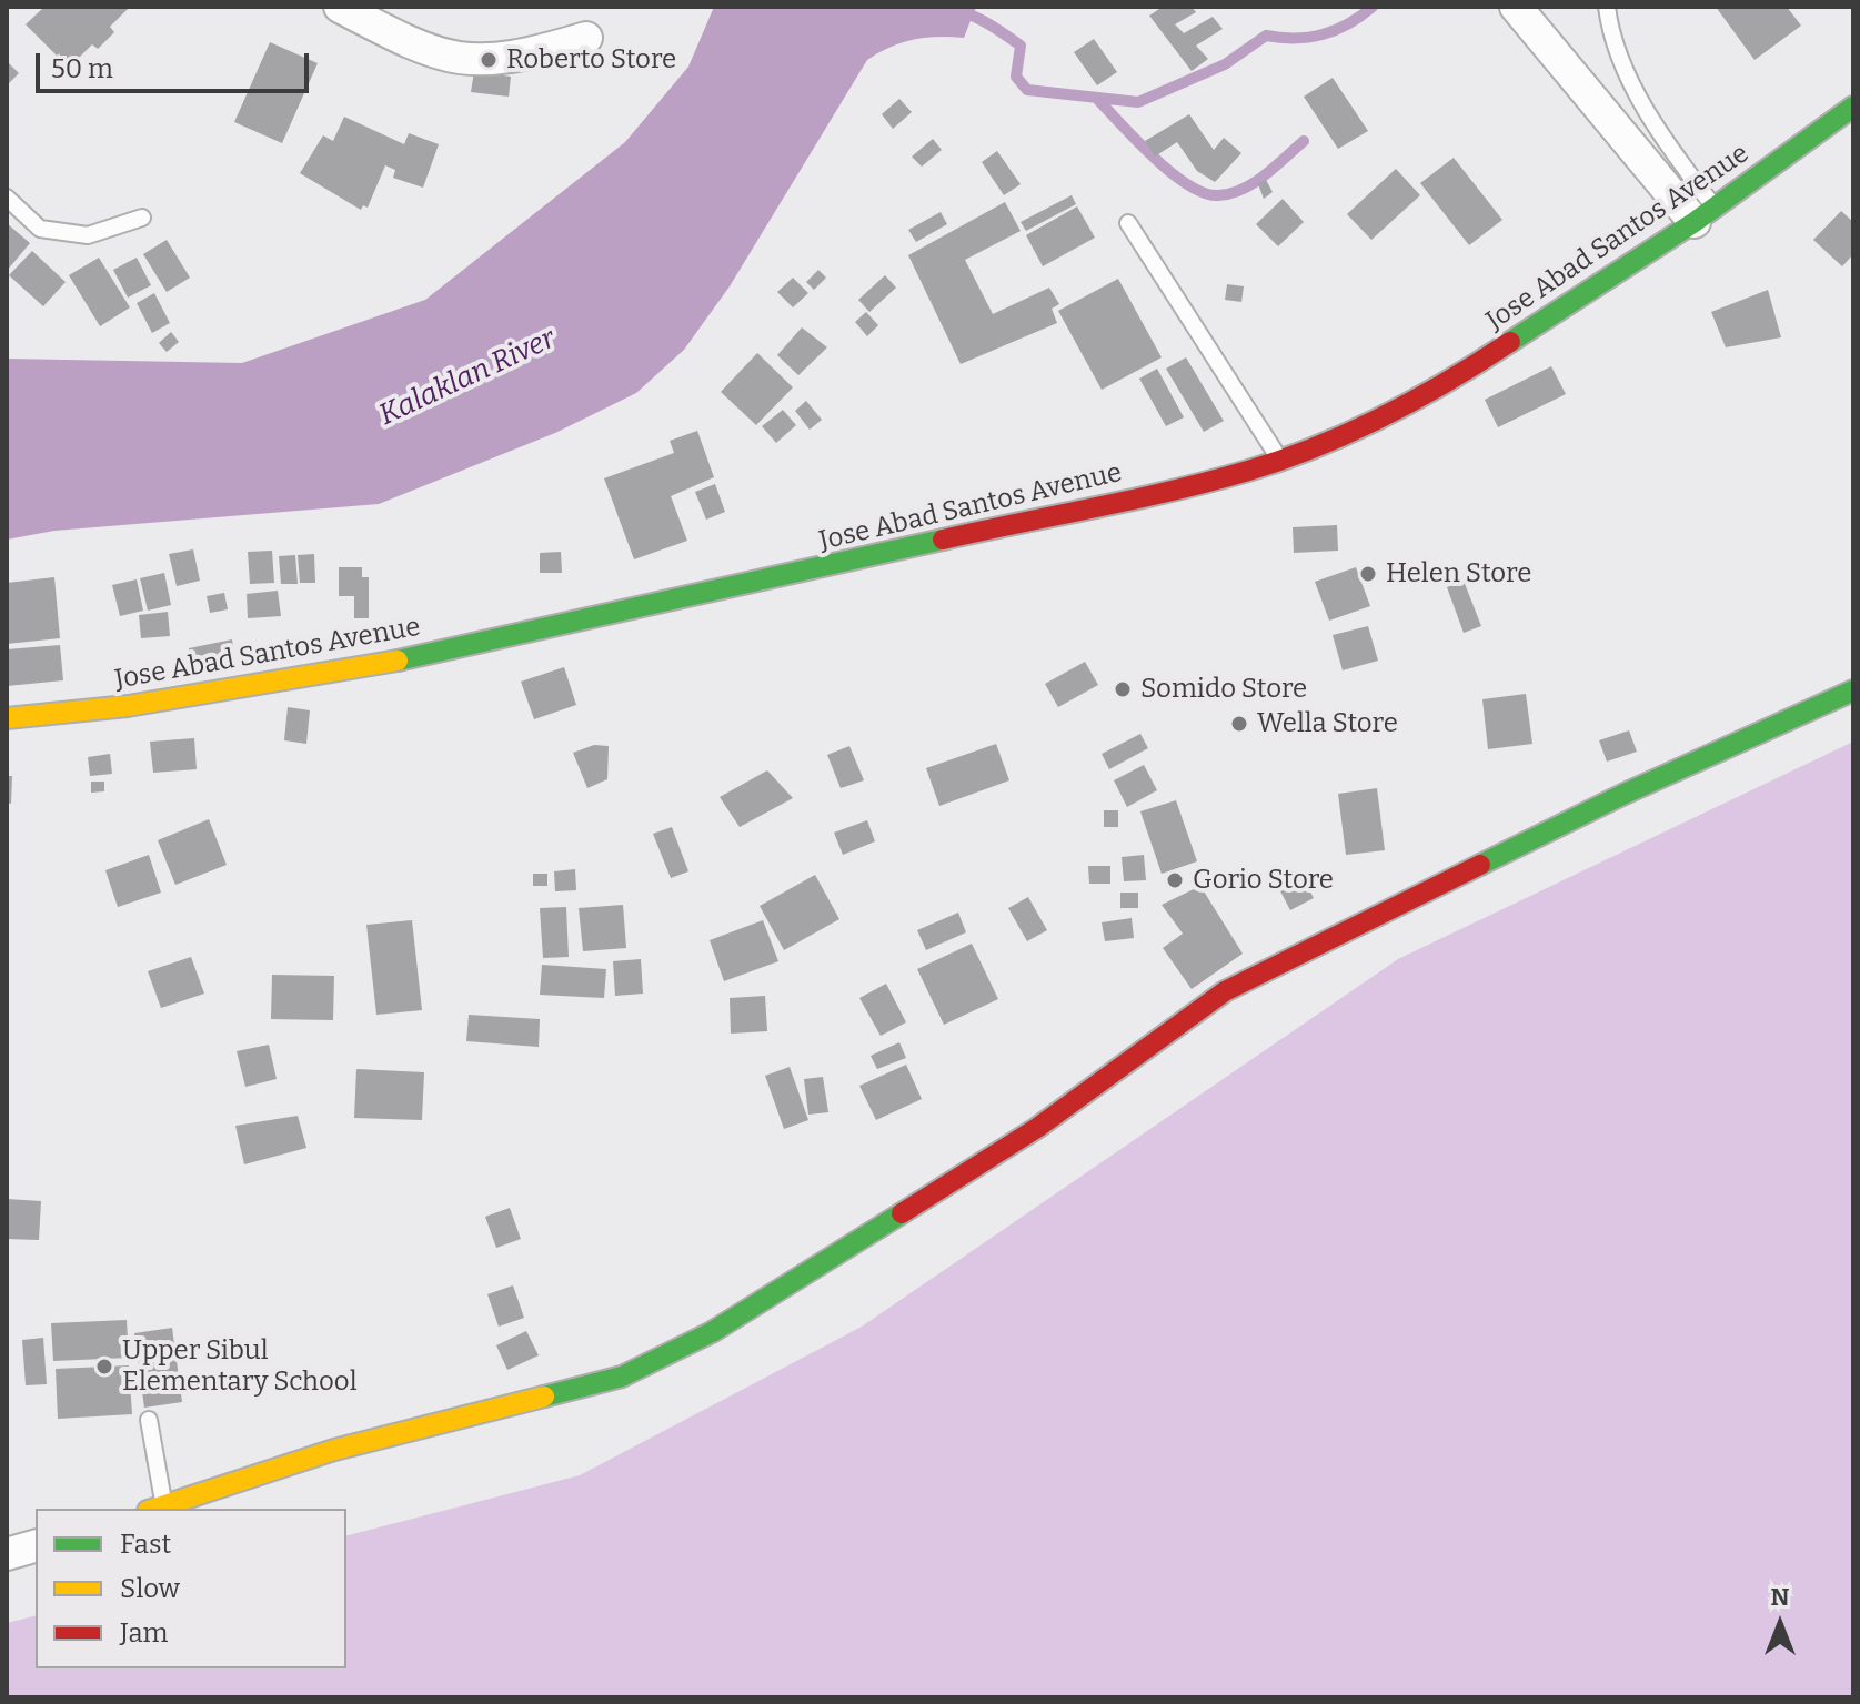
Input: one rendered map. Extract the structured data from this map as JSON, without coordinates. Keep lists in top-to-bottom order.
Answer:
{
  "streets": {
    "main road": ["Jose Abad Santos Avenue"]
  },
  "water": ["Kalaklan River"],
  "places": [
    "Roberto Store",
    "Helen Store",
    "Somido Store",
    "Wella Store",
    "Gorio Store",
    "Upper Sibul Elementary School"
  ],
  "legend": ["Fast", "Slow", "Jam"],
  "scale_bar": "50 m",
  "north": "top"
}
